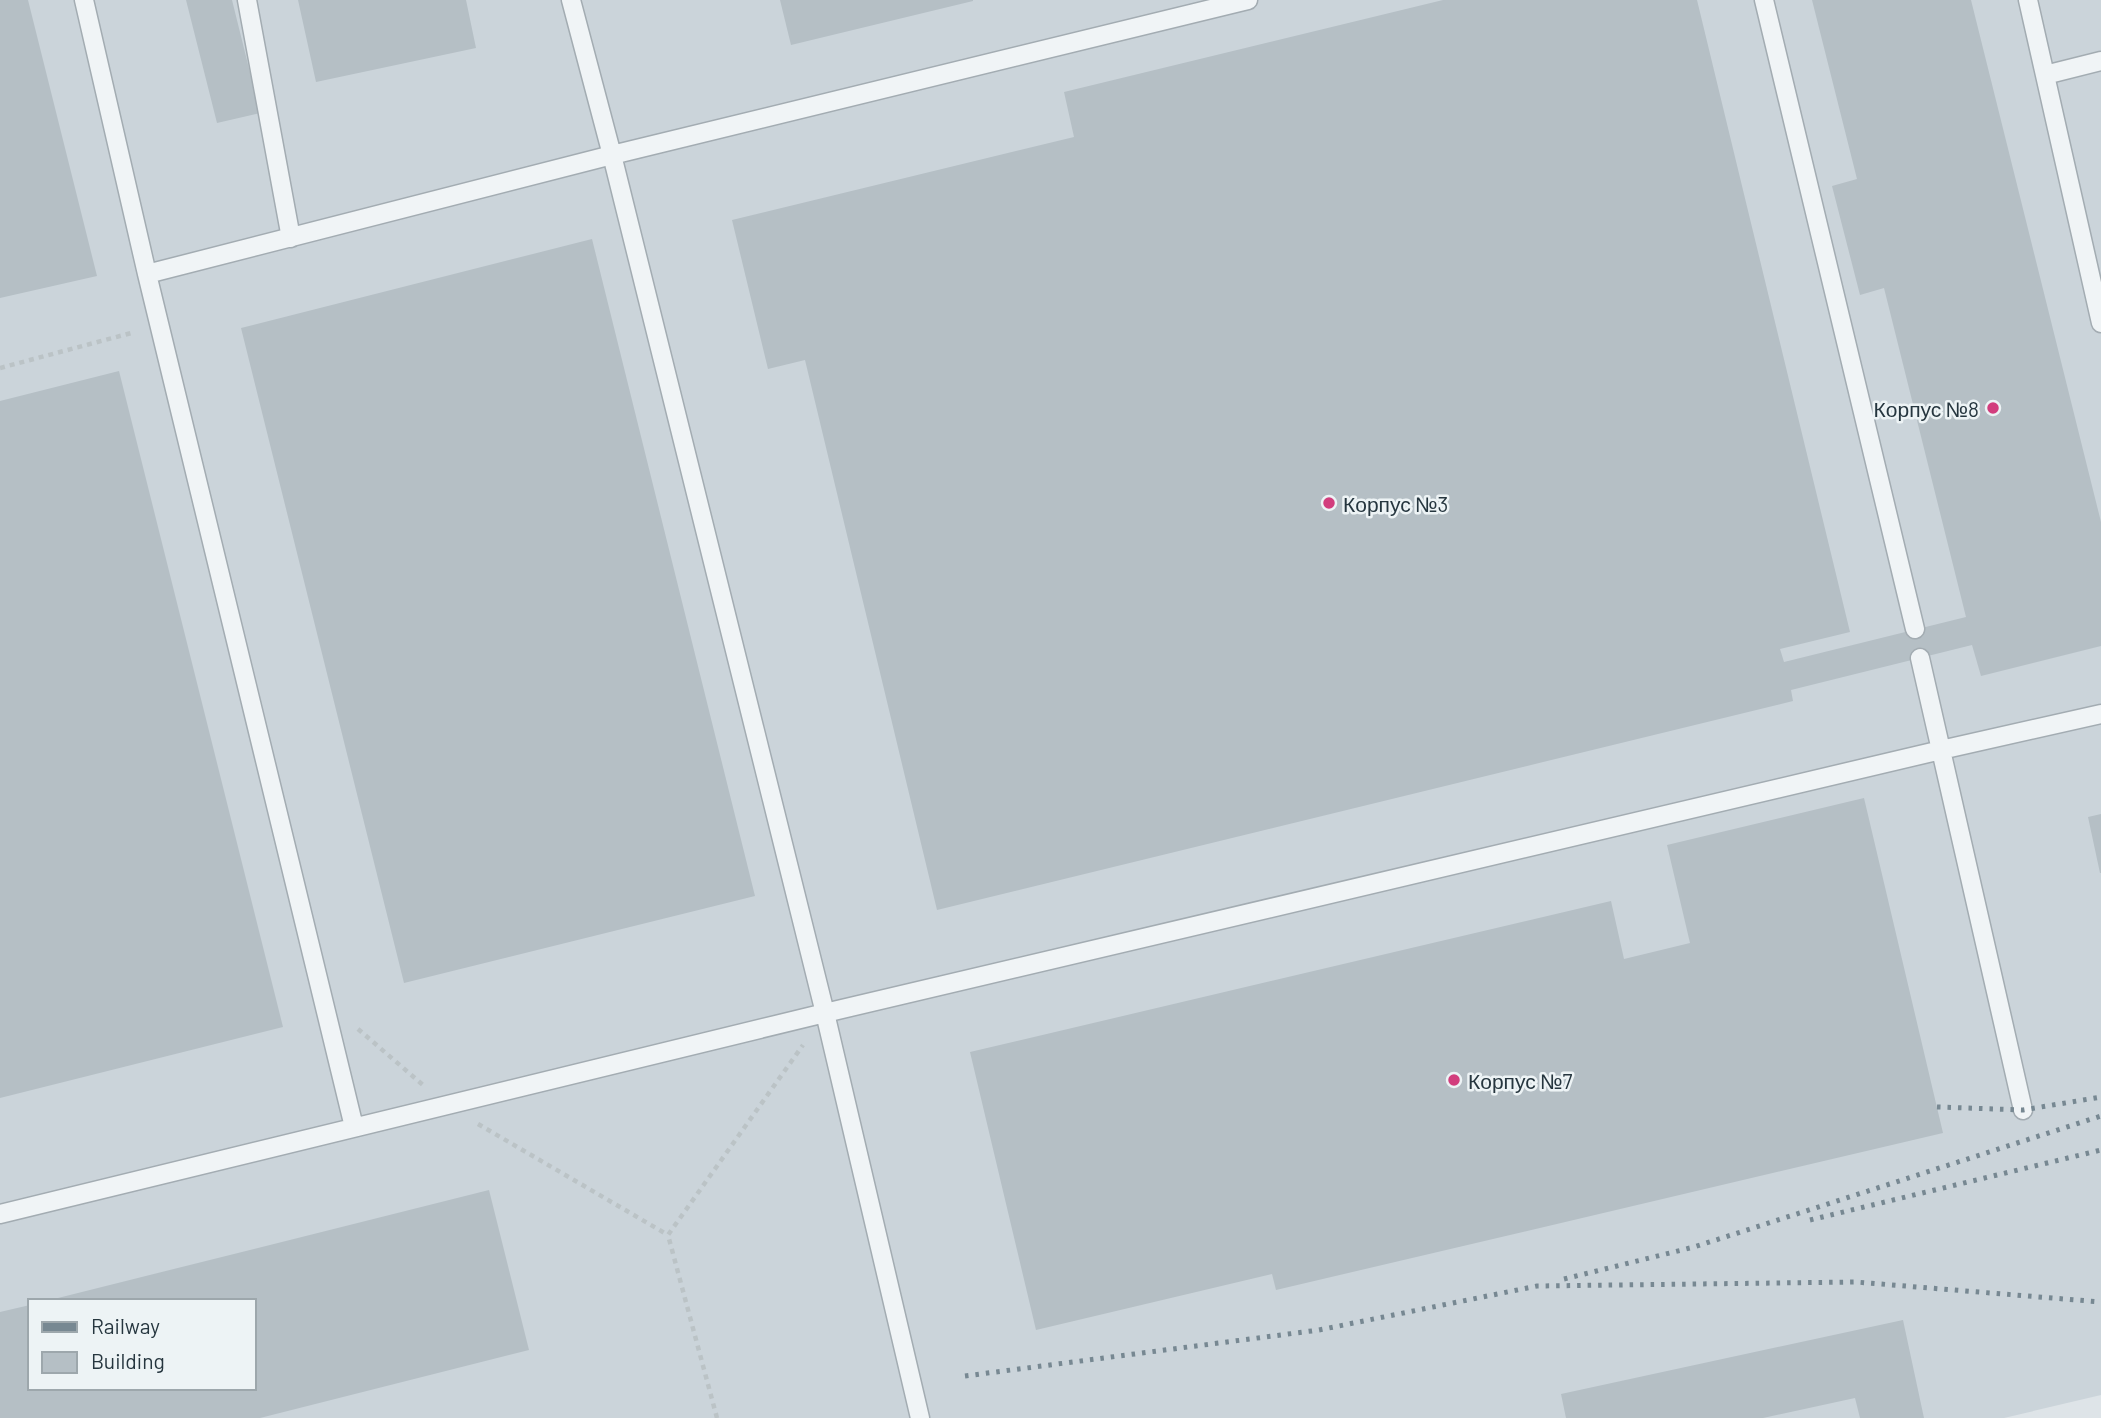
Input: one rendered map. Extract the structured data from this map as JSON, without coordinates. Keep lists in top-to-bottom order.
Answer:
{
  "places": ["Корпус №8", "Корпус №3", "Корпус №7"],
  "legend": ["Railway", "Building"]
}
